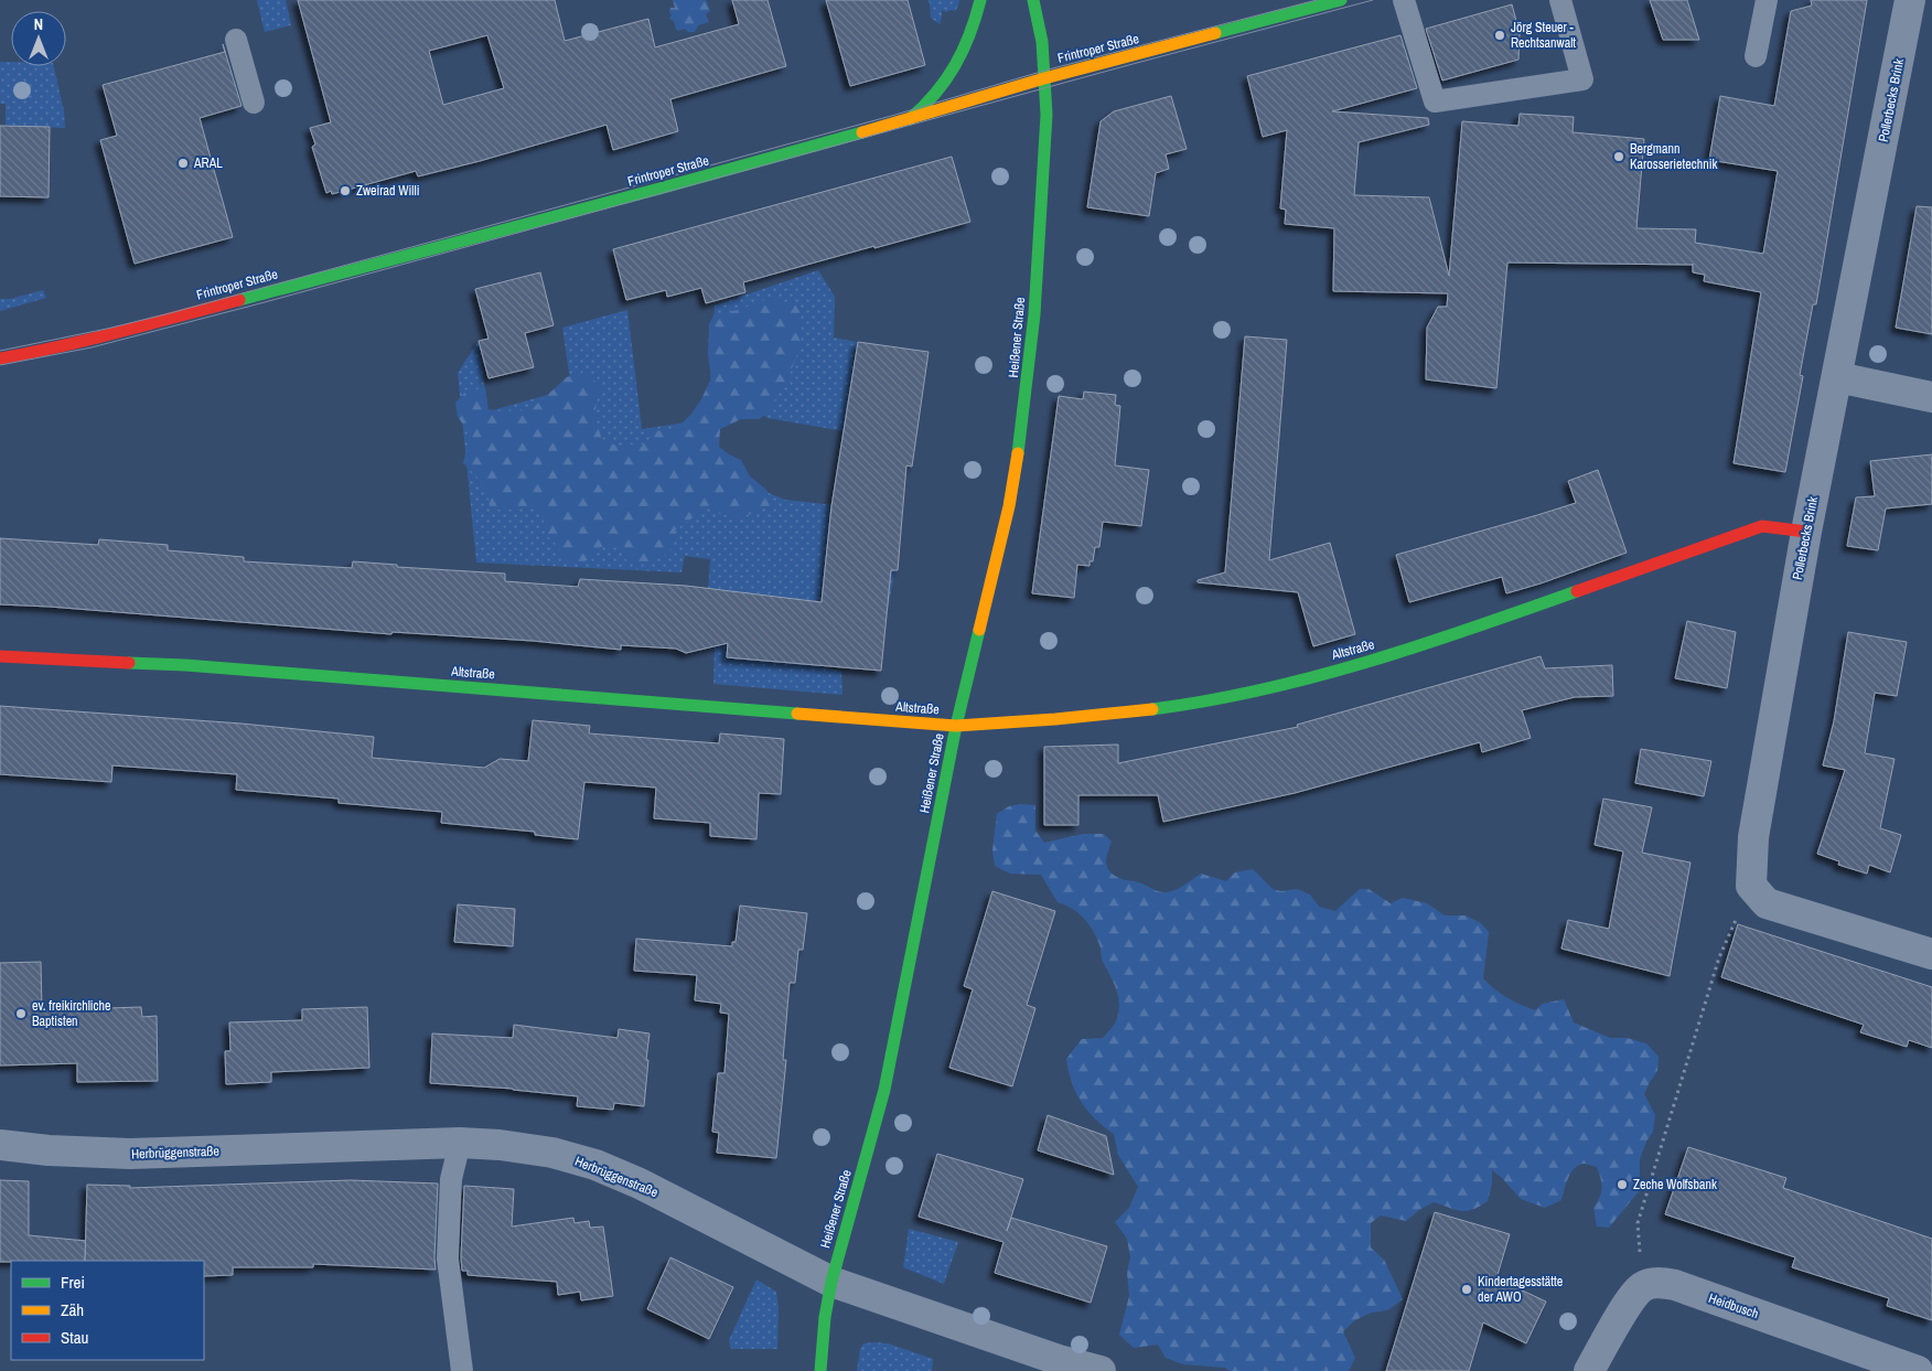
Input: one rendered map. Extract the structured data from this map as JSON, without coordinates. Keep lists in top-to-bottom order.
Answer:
{
  "streets": {
    "street": [
      "Frintroper Straße",
      "Pollerbecks Brink",
      "Heißener Straße",
      "Altstraße",
      "Herbrüggenstraße",
      "Heidbusch"
    ]
  },
  "crossings": [
    ["Frintroper Straße", "Heißener Straße"],
    ["Pollerbecks Brink", "Altstraße"],
    ["Heißener Straße", "Altstraße"],
    ["Heißener Straße", "Herbrüggenstraße"]
  ],
  "places": [
    "Jörg Steuer - Rechtsanwalt",
    "Bergmann Karosserietechnik",
    "ARAL",
    "Zweirad Willi",
    "ev. freikirchliche Baptisten",
    "Zeche Wolfsbank",
    "Kindertagesstätte der AWO"
  ],
  "legend": ["Frei", "Zäh", "Stau"],
  "north": "top"
}
